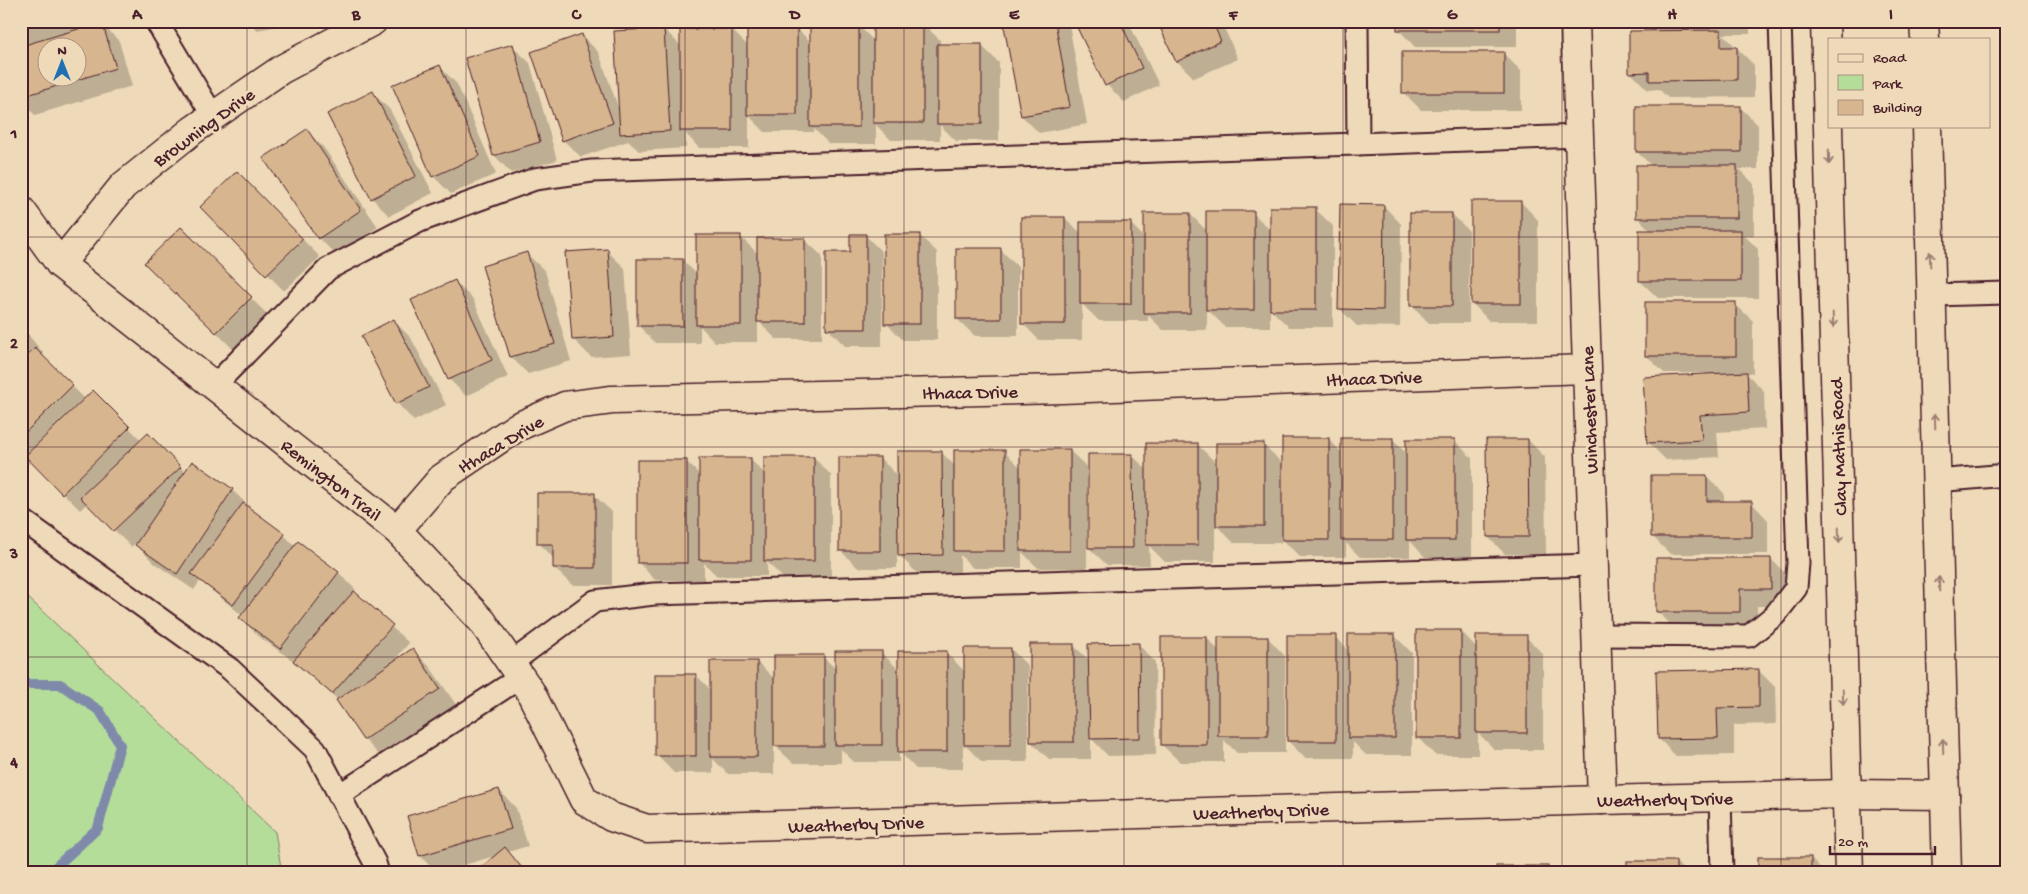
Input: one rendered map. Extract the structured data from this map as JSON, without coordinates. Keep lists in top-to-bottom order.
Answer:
{
  "streets": {
    "street": [
      "Browning Drive",
      "Ithaca Drive",
      "Winchester Lane",
      "Clay Mathis Road",
      "Remington Trail",
      "Weatherby Drive"
    ]
  },
  "crossings": [
    ["Browning Drive", "Remington Trail"],
    ["Ithaca Drive", "Winchester Lane"],
    ["Ithaca Drive", "Remington Trail"],
    ["Winchester Lane", "Weatherby Drive"],
    ["Clay Mathis Road", "Weatherby Drive"],
    ["Remington Trail", "Weatherby Drive"]
  ],
  "legend": ["Road", "Park", "Building"],
  "scale_bar": "20 m",
  "north": "top",
  "grid": {
    "columns": [
      "A",
      "B",
      "C",
      "D",
      "E",
      "F",
      "G",
      "H",
      "I"
    ],
    "rows": [
      "1",
      "2",
      "3",
      "4"
    ]
  }
}
